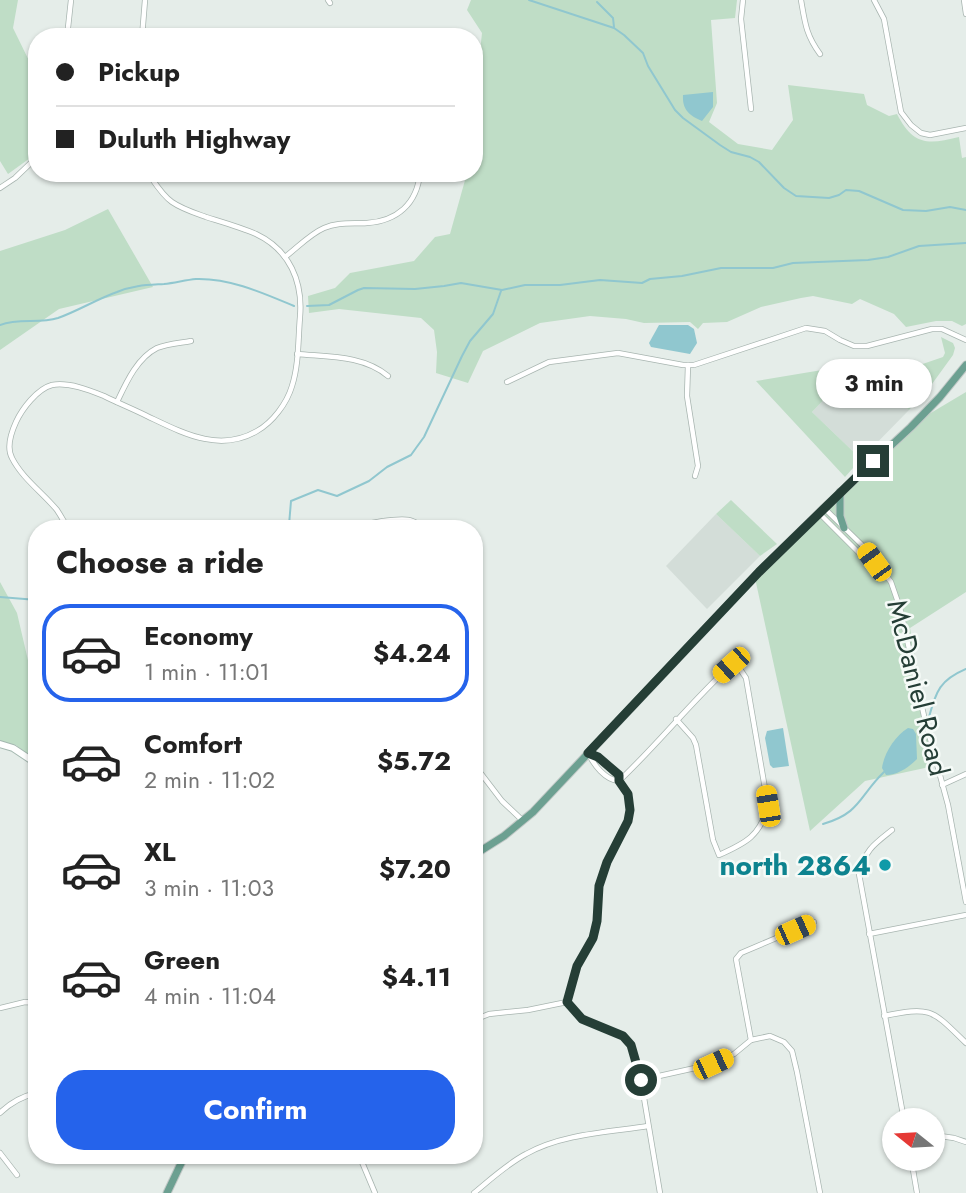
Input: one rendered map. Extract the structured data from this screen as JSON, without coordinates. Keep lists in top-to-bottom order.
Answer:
{
  "streets": {
    "street": ["McDaniel Road"]
  },
  "places": ["north 2864"],
  "north": "left",
  "page": {
    "banner": ["Pickup", "Duluth Highway"],
    "bubble": "3 min",
    "heading": "Choose a ride",
    "list": [
      {
        "name": "Economy",
        "note": "1 min · 11:01",
        "value": "$4.24"
      },
      {
        "name": "Comfort",
        "note": "2 min · 11:02",
        "value": "$5.72"
      },
      {
        "name": "XL",
        "note": "3 min · 11:03",
        "value": "$7.20"
      },
      {
        "name": "Green",
        "note": "4 min · 11:04",
        "value": "$4.11"
      }
    ],
    "buttons": "Confirm"
  }
}
